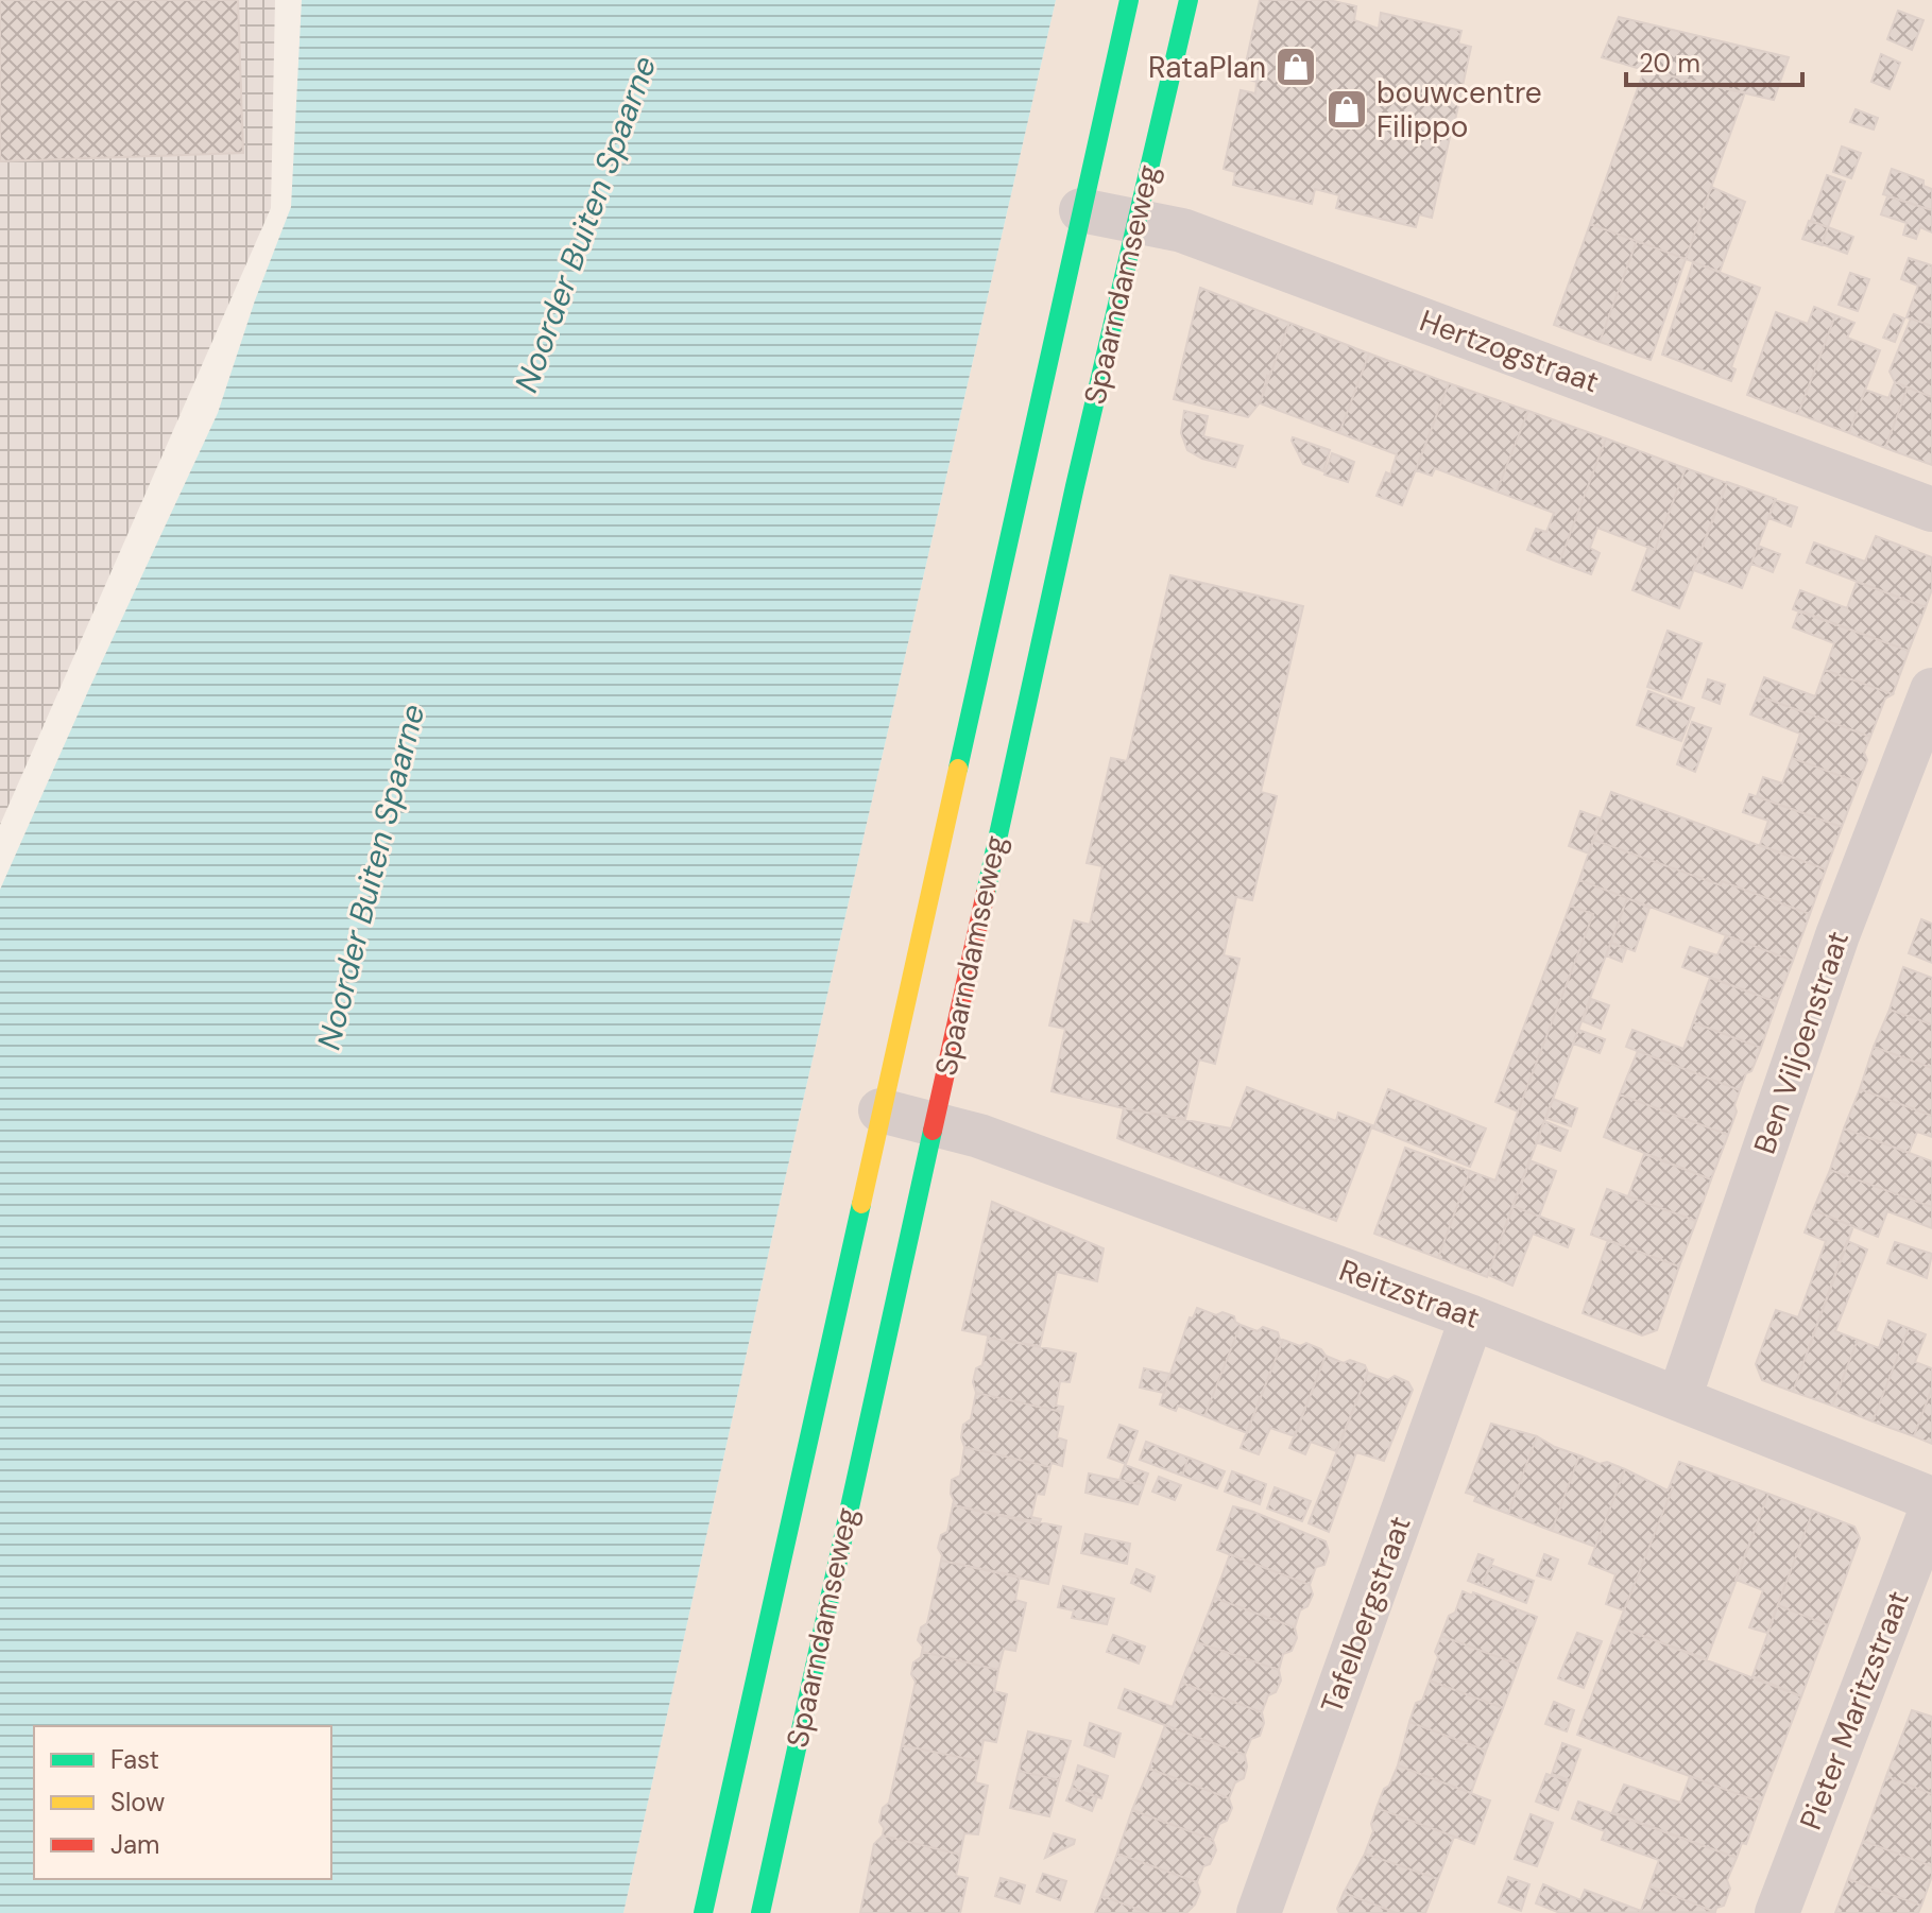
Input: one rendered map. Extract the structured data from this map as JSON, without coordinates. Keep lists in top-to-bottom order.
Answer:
{
  "streets": {
    "main road": ["Spaarndamseweg"],
    "street": [
      "Hertzogstraat",
      "Ben Viljoenstraat",
      "Reitzstraat",
      "Tafelbergstraat",
      "Pieter Maritzstraat"
    ]
  },
  "crossings": [
    ["Spaarndamseweg", "Hertzogstraat"],
    ["Spaarndamseweg", "Reitzstraat"],
    ["Ben Viljoenstraat", "Reitzstraat"],
    ["Reitzstraat", "Tafelbergstraat"]
  ],
  "water": ["Noorder Buiten Spaarne"],
  "places": {
    "shop": ["RataPlan", "bouwcentre Filippo"]
  },
  "legend": ["Fast", "Slow", "Jam"],
  "scale_bar": "20 m"
}
